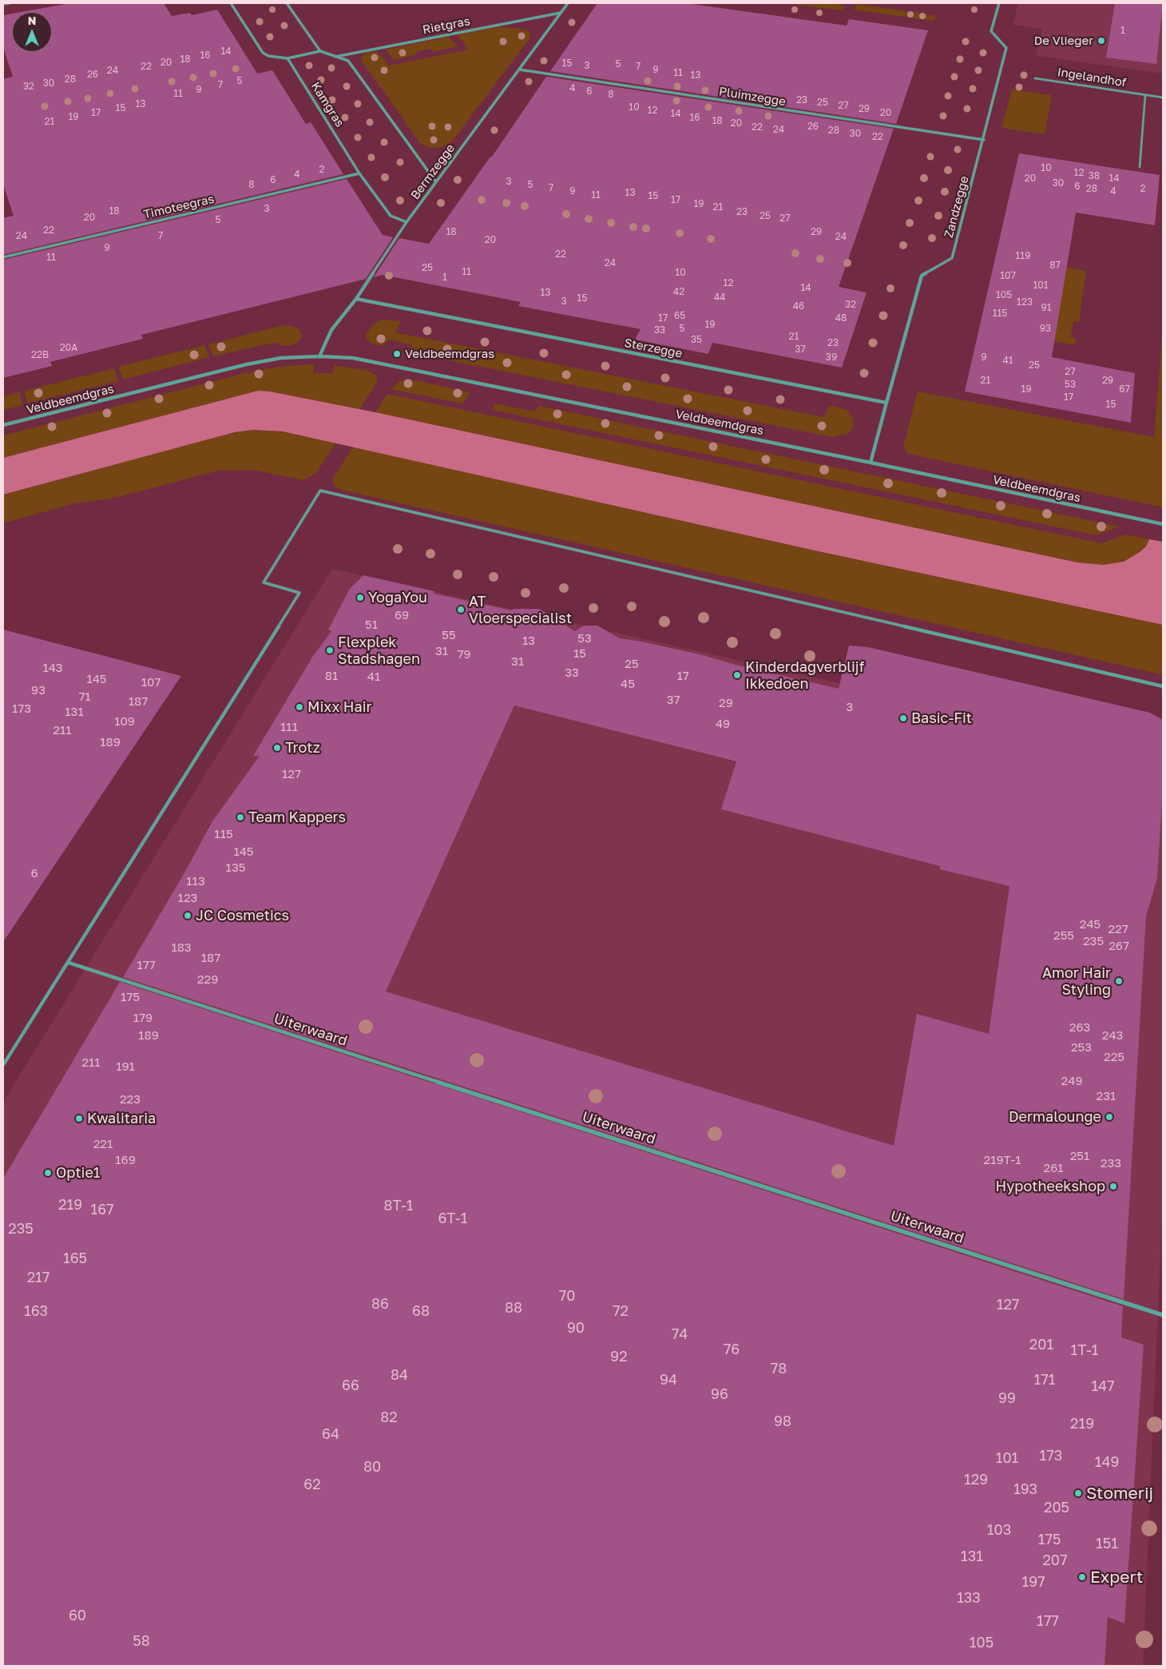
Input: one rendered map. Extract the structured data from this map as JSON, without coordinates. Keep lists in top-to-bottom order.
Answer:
{
  "streets": {
    "street": [
      "Rietgras",
      "Pluimzegge",
      "Kamgras",
      "Bermzegge",
      "Timoteegras",
      "Zandzegge",
      "Sterzegge",
      "Veldbeemdgras"
    ],
    "lane": ["Ingelandhof", "Uiterwaard"]
  },
  "crossings": [
    ["Rietgras", "Bermzegge"],
    ["Pluimzegge", "Bermzegge"],
    ["Pluimzegge", "Zandzegge"],
    ["Kamgras", "Bermzegge"],
    ["Kamgras", "Timoteegras"],
    ["Bermzegge", "Sterzegge"],
    ["Bermzegge", "Veldbeemdgras"],
    ["Zandzegge", "Sterzegge"]
  ],
  "places": [
    "De Vlieger",
    "Veldbeemdgras",
    "YogaYou",
    "AT Vloerspecialist",
    "Flexplek Stadshagen",
    "Kinderdagverblijf Ikkedoen",
    "Mixx Hair",
    "Basic-Fit",
    "Trotz",
    "Team Kappers",
    "JC Cosmetics",
    "Amor Hair Styling",
    "Dermalounge",
    "Kwalitaria",
    "Optie1",
    "Hypotheekshop",
    "Stomerij",
    "Expert"
  ],
  "house_numbers": [
    "1",
    "14",
    "16",
    "18",
    "20",
    "15",
    "5",
    "3",
    "22",
    "7",
    "9",
    "24",
    "11",
    "26",
    "13",
    "28",
    "5",
    "30",
    "7",
    "32",
    "4",
    "9",
    "6",
    "11",
    "8",
    "23",
    "25",
    "13",
    "27",
    "10",
    "15",
    "29",
    "12",
    "17",
    "20",
    "14",
    "19",
    "16",
    "18",
    "21",
    "20",
    "26",
    "22",
    "24",
    "28",
    "30",
    "22",
    "10",
    "2",
    "12",
    "4",
    "38",
    "20",
    "14",
    "6",
    "3",
    "30",
    "8",
    "5",
    "6",
    "7",
    "28",
    "2",
    "9",
    "4",
    "13",
    "11",
    "15",
    "17",
    "19",
    "21",
    "3",
    "18",
    "23",
    "25",
    "20",
    "27",
    "5",
    "22",
    "18",
    "29",
    "24",
    "7",
    "24",
    "20",
    "9",
    "22",
    "119",
    "11",
    "24",
    "87",
    "25",
    "11",
    "10",
    "107",
    "1",
    "12",
    "101",
    "14",
    "42",
    "13",
    "105",
    "44",
    "15",
    "3",
    "123",
    "32",
    "46",
    "91",
    "115",
    "65",
    "17",
    "48",
    "19",
    "5",
    "93",
    "33",
    "21",
    "35",
    "23",
    "20A",
    "37",
    "22B",
    "39",
    "9",
    "41",
    "25",
    "27",
    "21",
    "29",
    "53",
    "19",
    "67",
    "17",
    "15",
    "69",
    "51",
    "55",
    "53",
    "13",
    "31",
    "15",
    "79",
    "31",
    "25",
    "143",
    "33",
    "81",
    "17",
    "41",
    "145",
    "107",
    "45",
    "93",
    "71",
    "37",
    "187",
    "29",
    "3",
    "173",
    "131",
    "109",
    "49",
    "111",
    "211",
    "189",
    "127",
    "115",
    "145",
    "135",
    "6",
    "113",
    "123",
    "245",
    "227",
    "255",
    "235",
    "267",
    "183",
    "187",
    "177",
    "229",
    "175",
    "179",
    "263",
    "189",
    "243",
    "253",
    "225",
    "211",
    "191",
    "249",
    "231",
    "223",
    "221",
    "251",
    "169",
    "219T-1",
    "233",
    "261",
    "219",
    "8T-1",
    "167",
    "6T-1",
    "235",
    "165",
    "217",
    "70",
    "86",
    "127",
    "88",
    "163",
    "68",
    "72",
    "90",
    "74",
    "201",
    "76",
    "1T-1",
    "92",
    "78",
    "84",
    "94",
    "171",
    "66",
    "147",
    "96",
    "99",
    "82",
    "98",
    "219",
    "64",
    "173",
    "101",
    "149",
    "80",
    "129",
    "62",
    "193",
    "205",
    "103",
    "175",
    "151",
    "131",
    "207",
    "197",
    "133",
    "60",
    "177",
    "58",
    "105"
  ],
  "north": "top"
}
